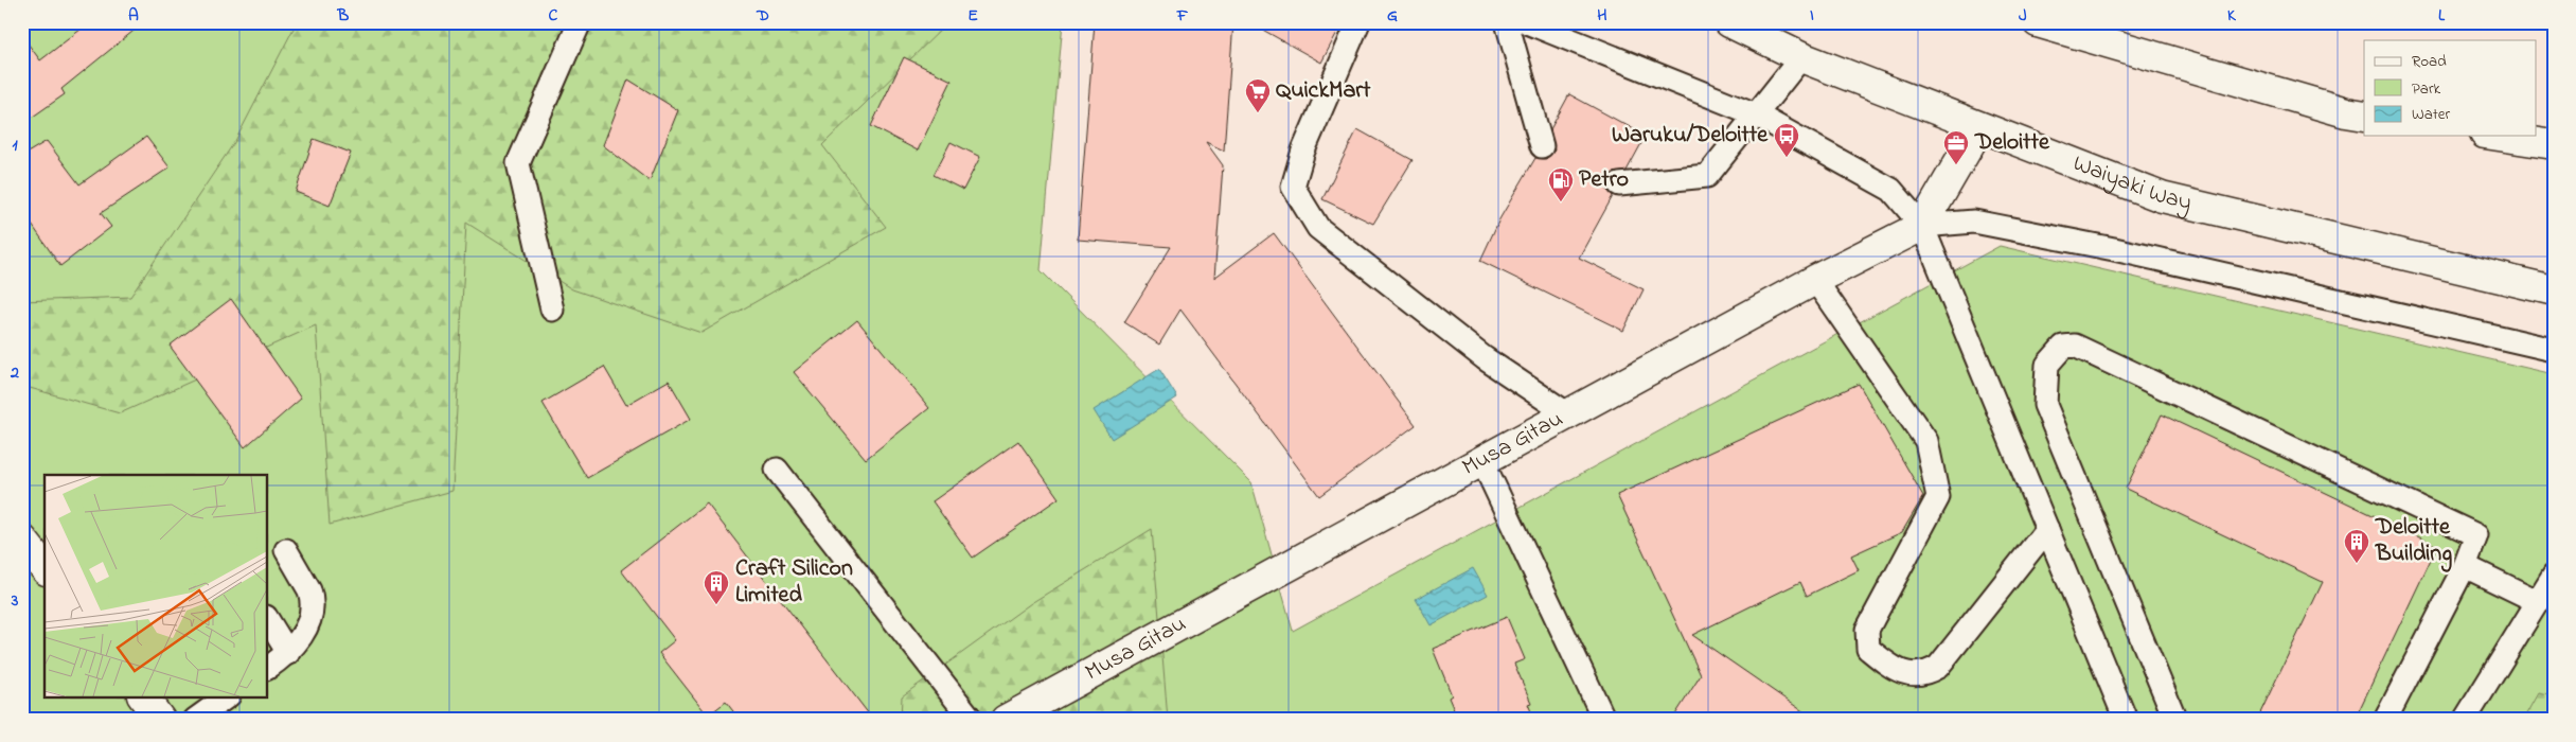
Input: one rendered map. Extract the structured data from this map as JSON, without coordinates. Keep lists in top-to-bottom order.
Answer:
{
  "streets": {
    "main road": ["Waiyaki Way", "Musa Gitau"]
  },
  "places": {
    "supermarket": ["QuickMart"],
    "bus stop": ["Waruku/Deloitte"],
    "office": ["Deloitte"],
    "fuel station": ["Petro"],
    "building": ["Deloitte Building", "Craft Silicon Limited"]
  },
  "legend": ["Road", "Park", "Water"],
  "grid": {
    "columns": [
      "A",
      "B",
      "C",
      "D",
      "E",
      "F",
      "G",
      "H",
      "I",
      "J",
      "K",
      "L"
    ],
    "rows": ["1", "2", "3"]
  }
}
